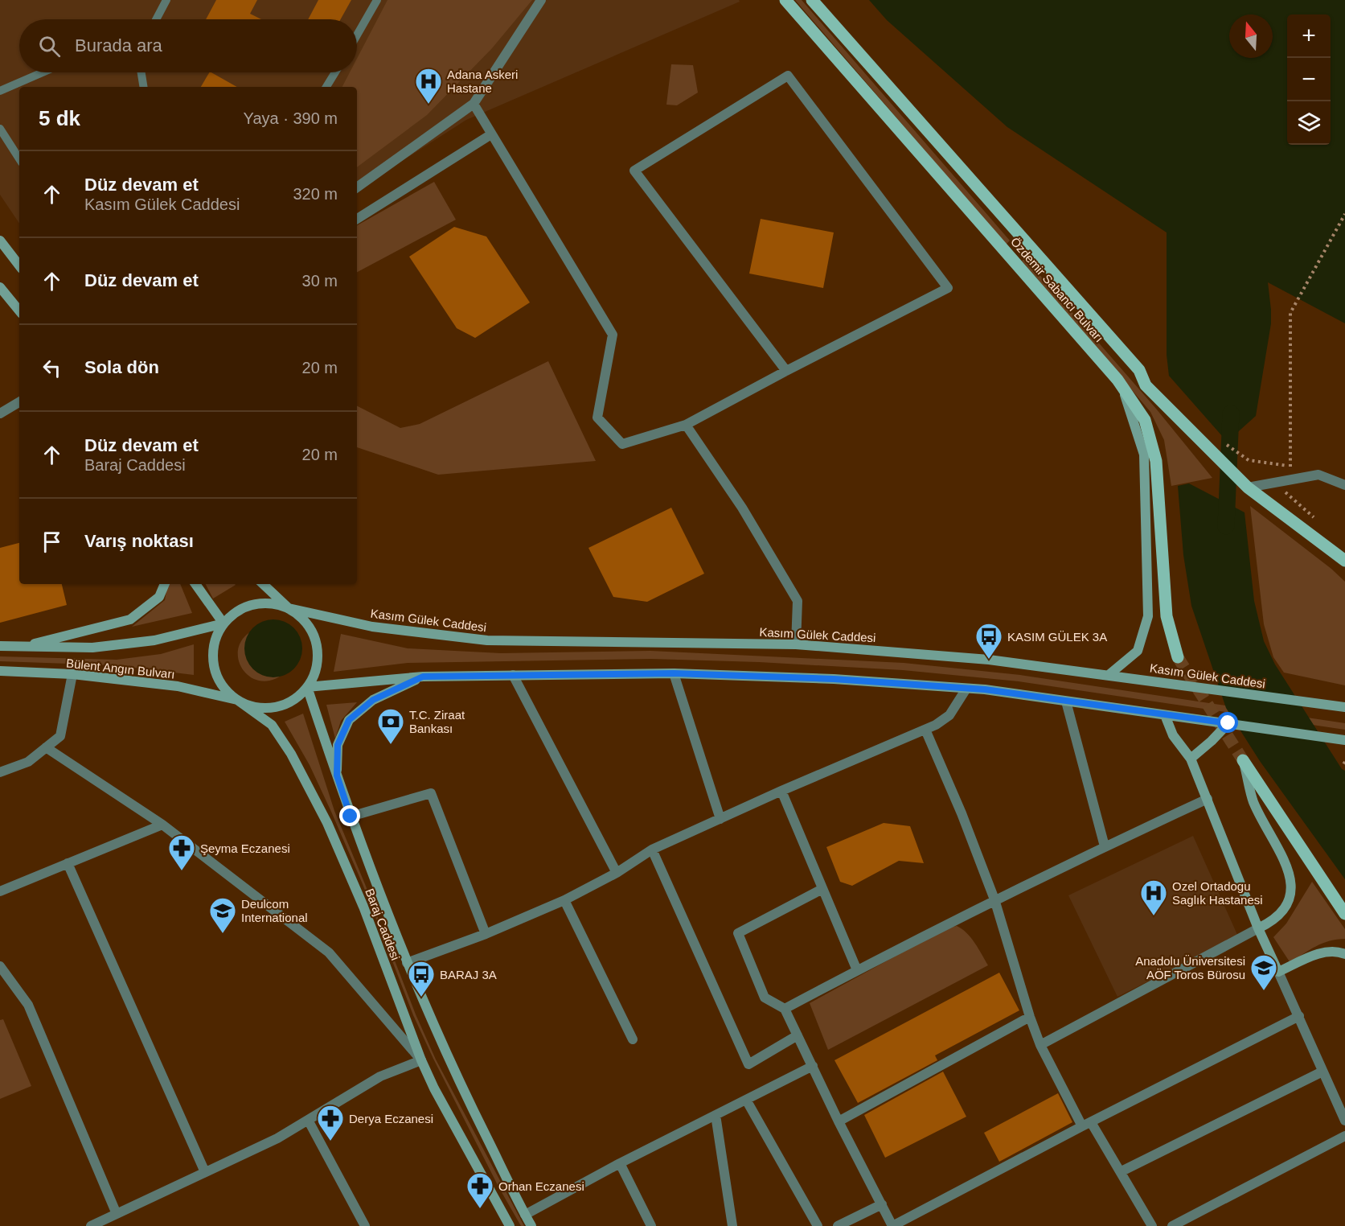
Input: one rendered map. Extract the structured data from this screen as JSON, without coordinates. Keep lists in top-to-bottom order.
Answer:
{
  "streets": {
    "main road": [
      "Özdemir Sabancı Bulvarı",
      "Kasım Gülek Caddesi",
      "Bülent Angın Bulvarı",
      "Baraj Caddesi"
    ]
  },
  "crossings": [
    ["Kasım Gülek Caddesi", "Bülent Angın Bulvarı"],
    ["Kasım Gülek Caddesi", "Baraj Caddesi"],
    ["Bülent Angın Bulvarı", "Baraj Caddesi"]
  ],
  "places": {
    "hospital": ["Adana Askeri Hastane", "Ozel Ortadogu Saglık Hastanesi"],
    "bus stop": ["KASIM GÜLEK 3A", "BARAJ 3A"],
    "bank": ["T.C. Ziraat Bankası"],
    "pharmacy": ["Şeyma Eczanesi", "Derya Eczanesi", "Orhan Eczanesi"],
    "school or university": ["Deulcom International", "Anadolu Üniversitesi AÖF Toros Bürosu"]
  },
  "north": "top",
  "page": {
    "map_buttons": ["+", "−"],
    "search": "Burada ara",
    "heading": ["5 dk", "Yaya · 390 m"],
    "list": [
      ["Düz devam et", "Kasım Gülek Caddesi", "320 m"],
      ["Düz devam et", "30 m"],
      ["Sola dön", "20 m"],
      ["Düz devam et", "Baraj Caddesi", "20 m"],
      "Varış noktası"
    ]
  }
}
